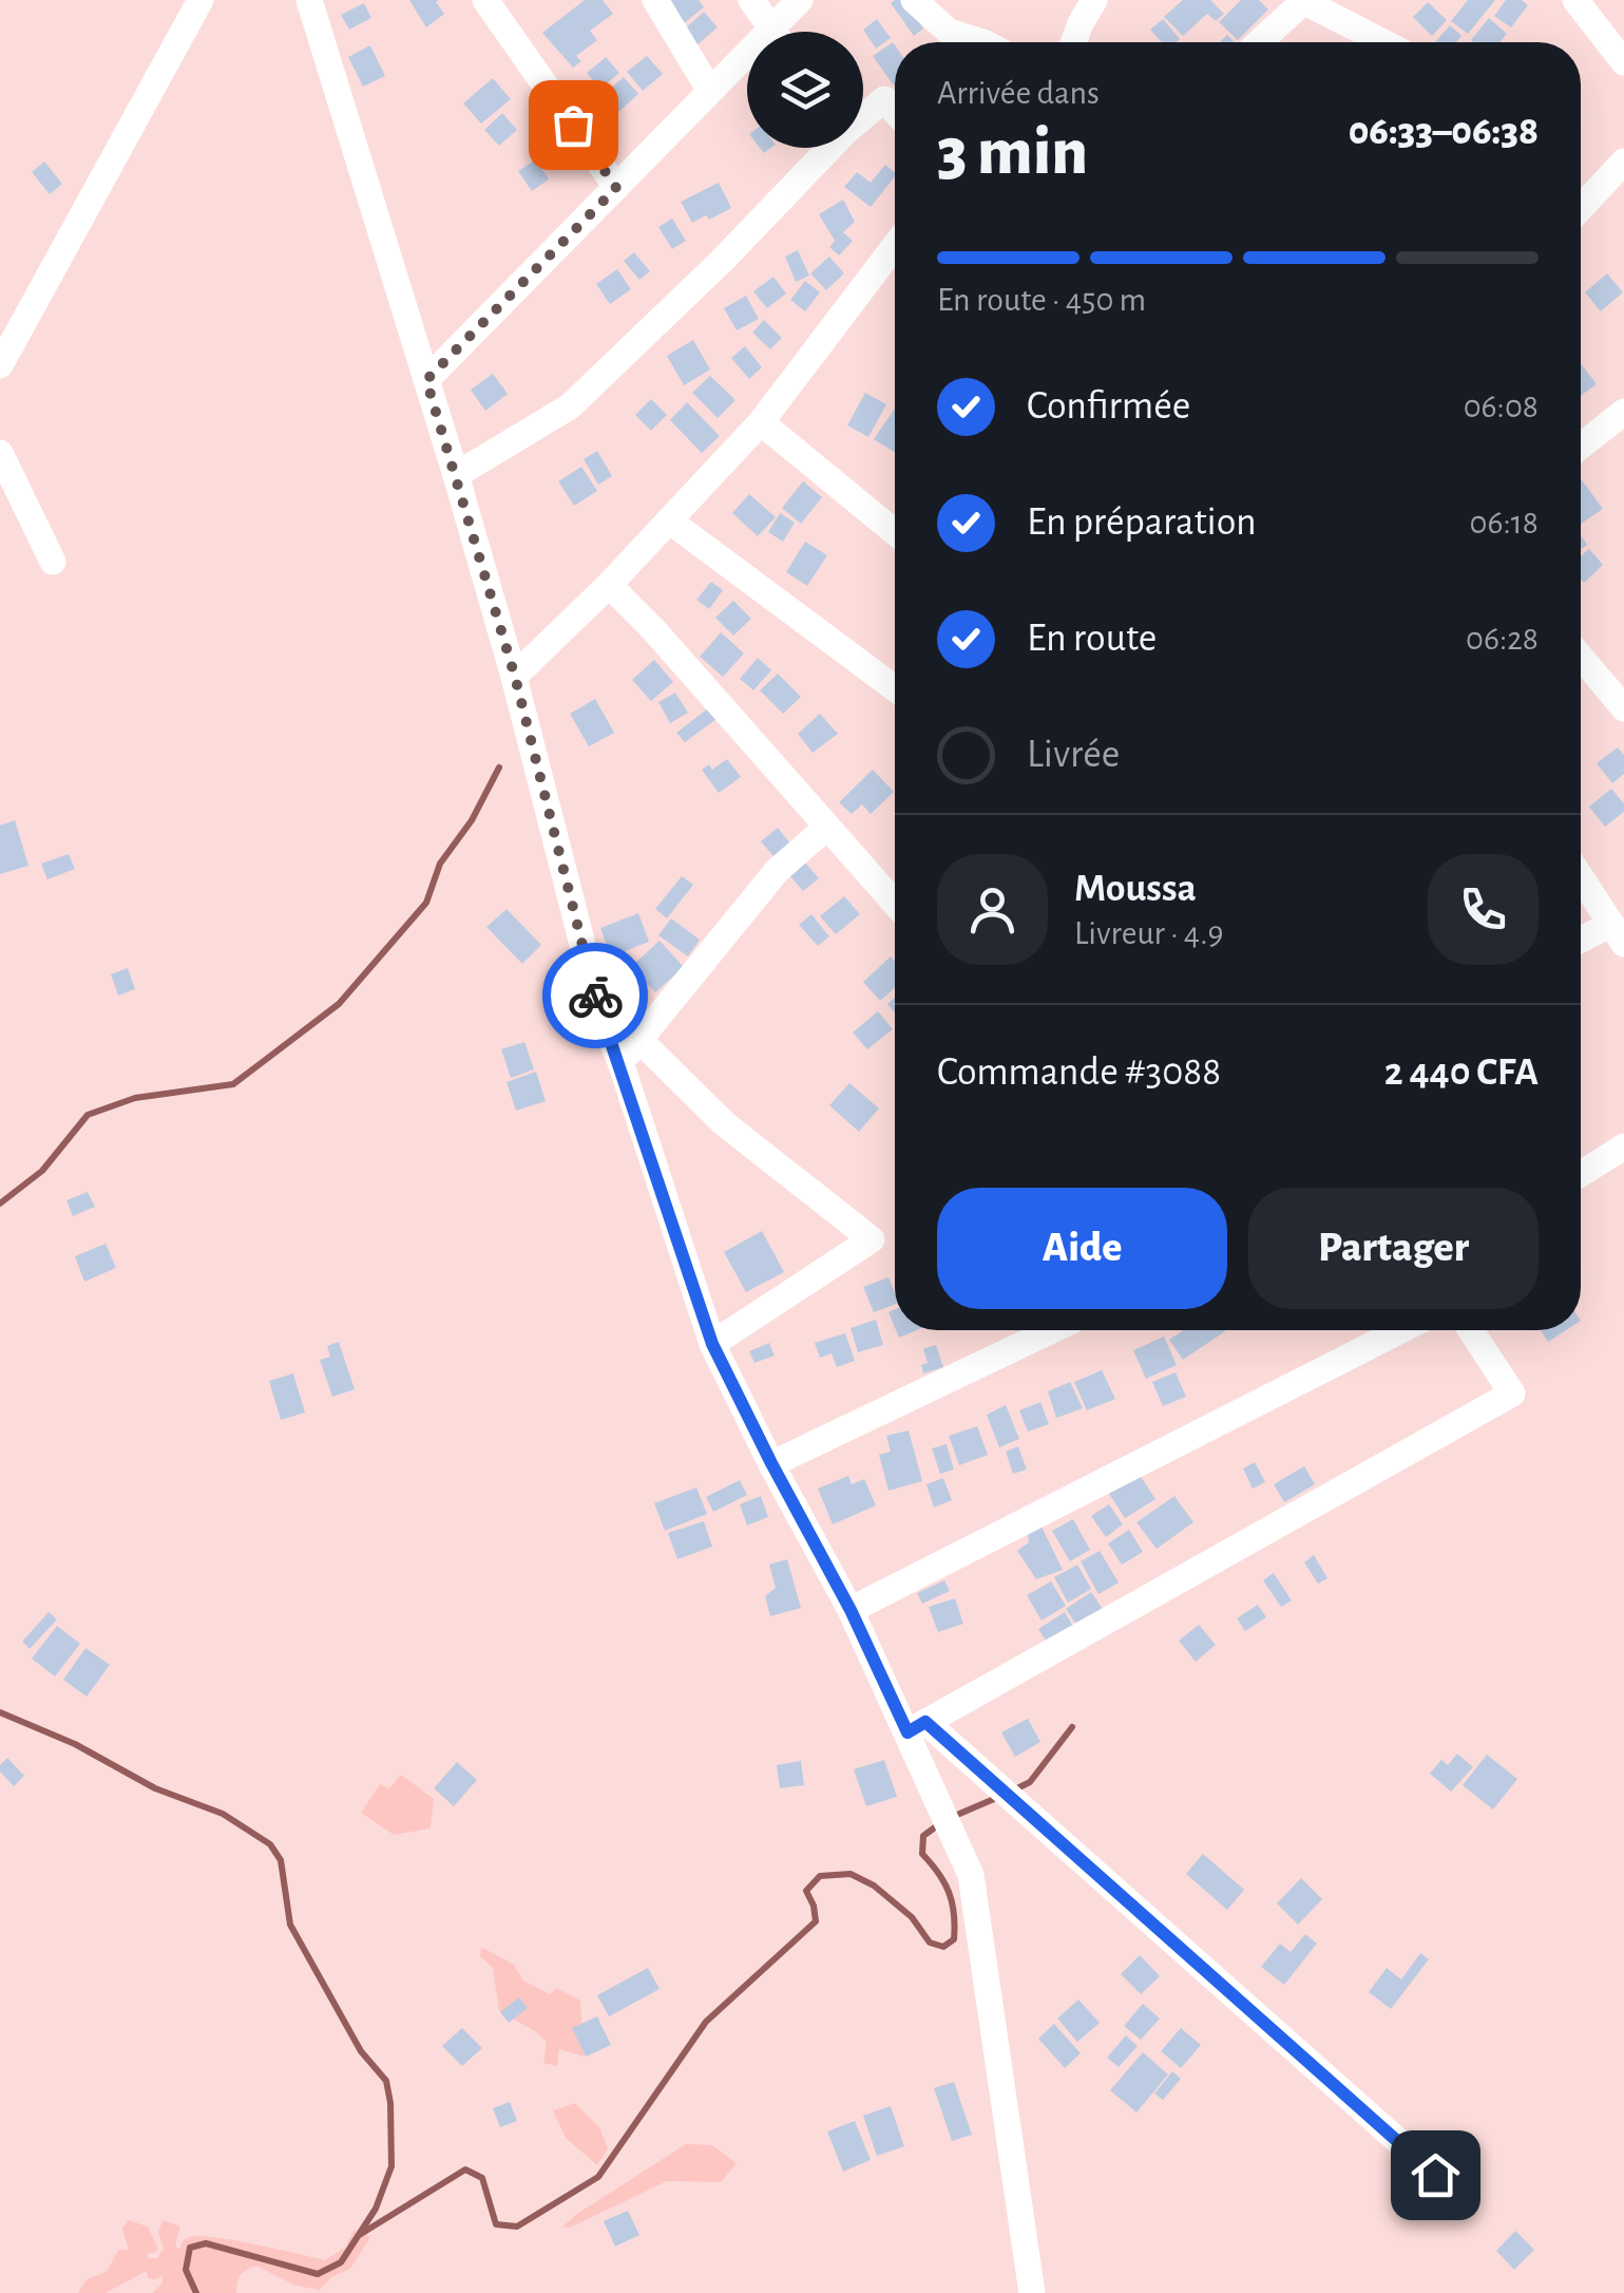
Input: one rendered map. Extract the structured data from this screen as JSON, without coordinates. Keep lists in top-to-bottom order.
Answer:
{
  "page": {
    "heading": ["3 min", "Arrivée dans", "06:33–06:38"],
    "panel": [
      "Moussa",
      "Livreur · 4.9",
      "Commande #3088",
      "2 440 CFA"
    ],
    "bar": "En route · 450 m",
    "list": [
      ["Confirmée", "06:08"],
      ["En préparation", "06:18"],
      ["En route", "06:28"],
      "Livrée"
    ],
    "buttons": ["Aide", "Partager"]
  }
}
